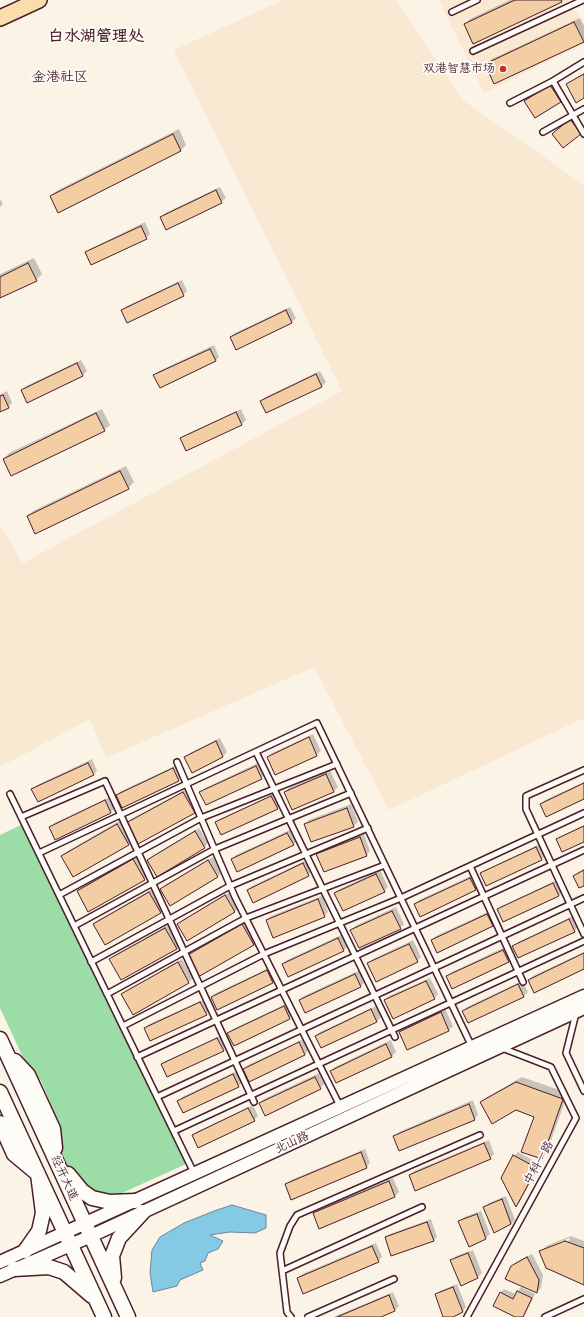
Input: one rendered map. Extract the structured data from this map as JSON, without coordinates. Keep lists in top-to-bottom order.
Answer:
{
  "streets": {
    "main road": ["经开大道"],
    "street": ["北山路"],
    "lane": ["中科一路"]
  },
  "crossings": [
    ["北山路", "中科一路"],
    ["北山路", "经开大道"]
  ],
  "districts": ["白水湖管理处", "金港社区"],
  "places": ["双港智慧市场"]
}
